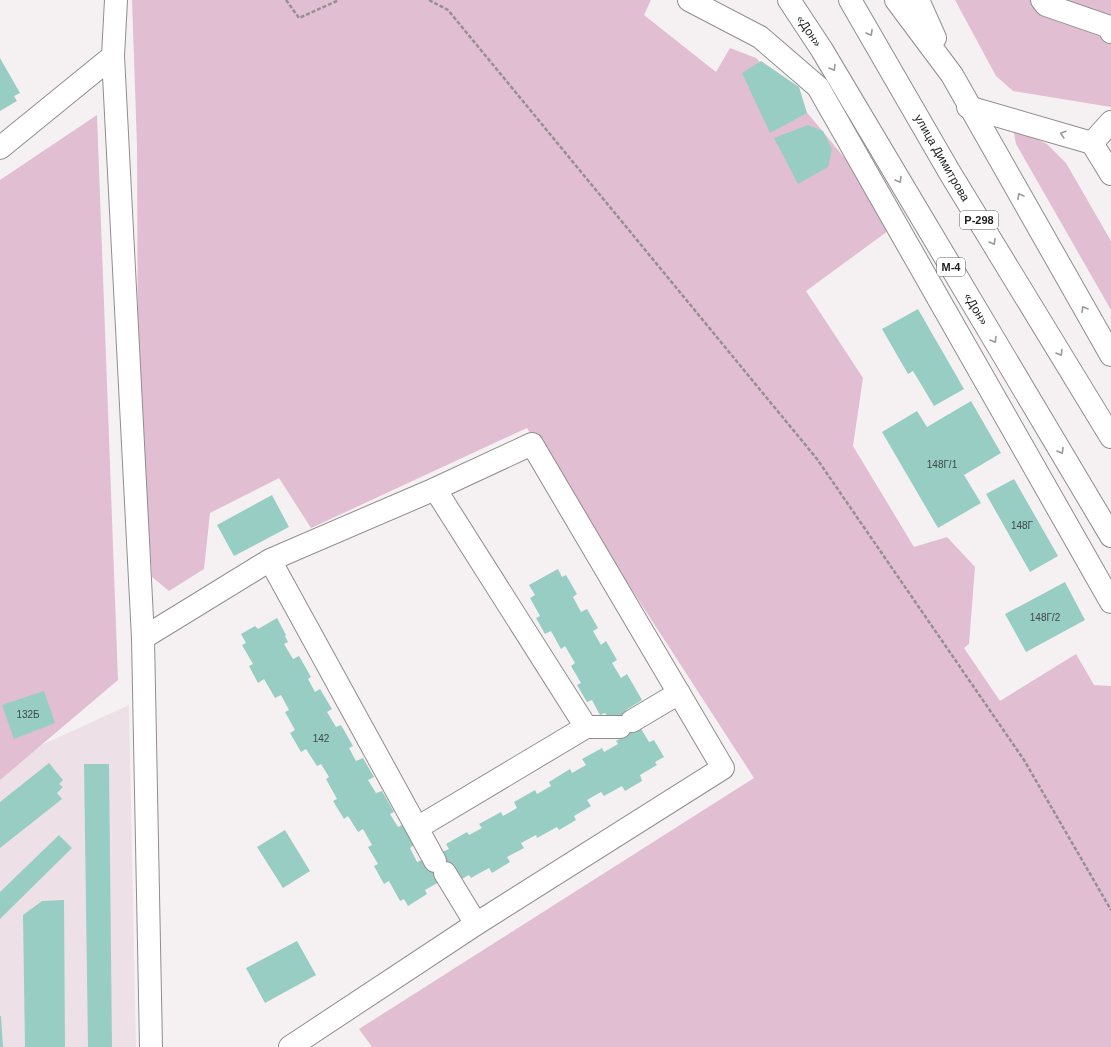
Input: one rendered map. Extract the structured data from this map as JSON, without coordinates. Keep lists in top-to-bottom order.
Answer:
{
  "streets": {
    "main road": [
      "«Дон»",
      "улица Димитрова",
      "Р-298",
      "М-4"
    ]
  },
  "house_numbers": [
    "148Г/1",
    "148Г",
    "148Г/2",
    "132Б",
    "142"
  ]
}
